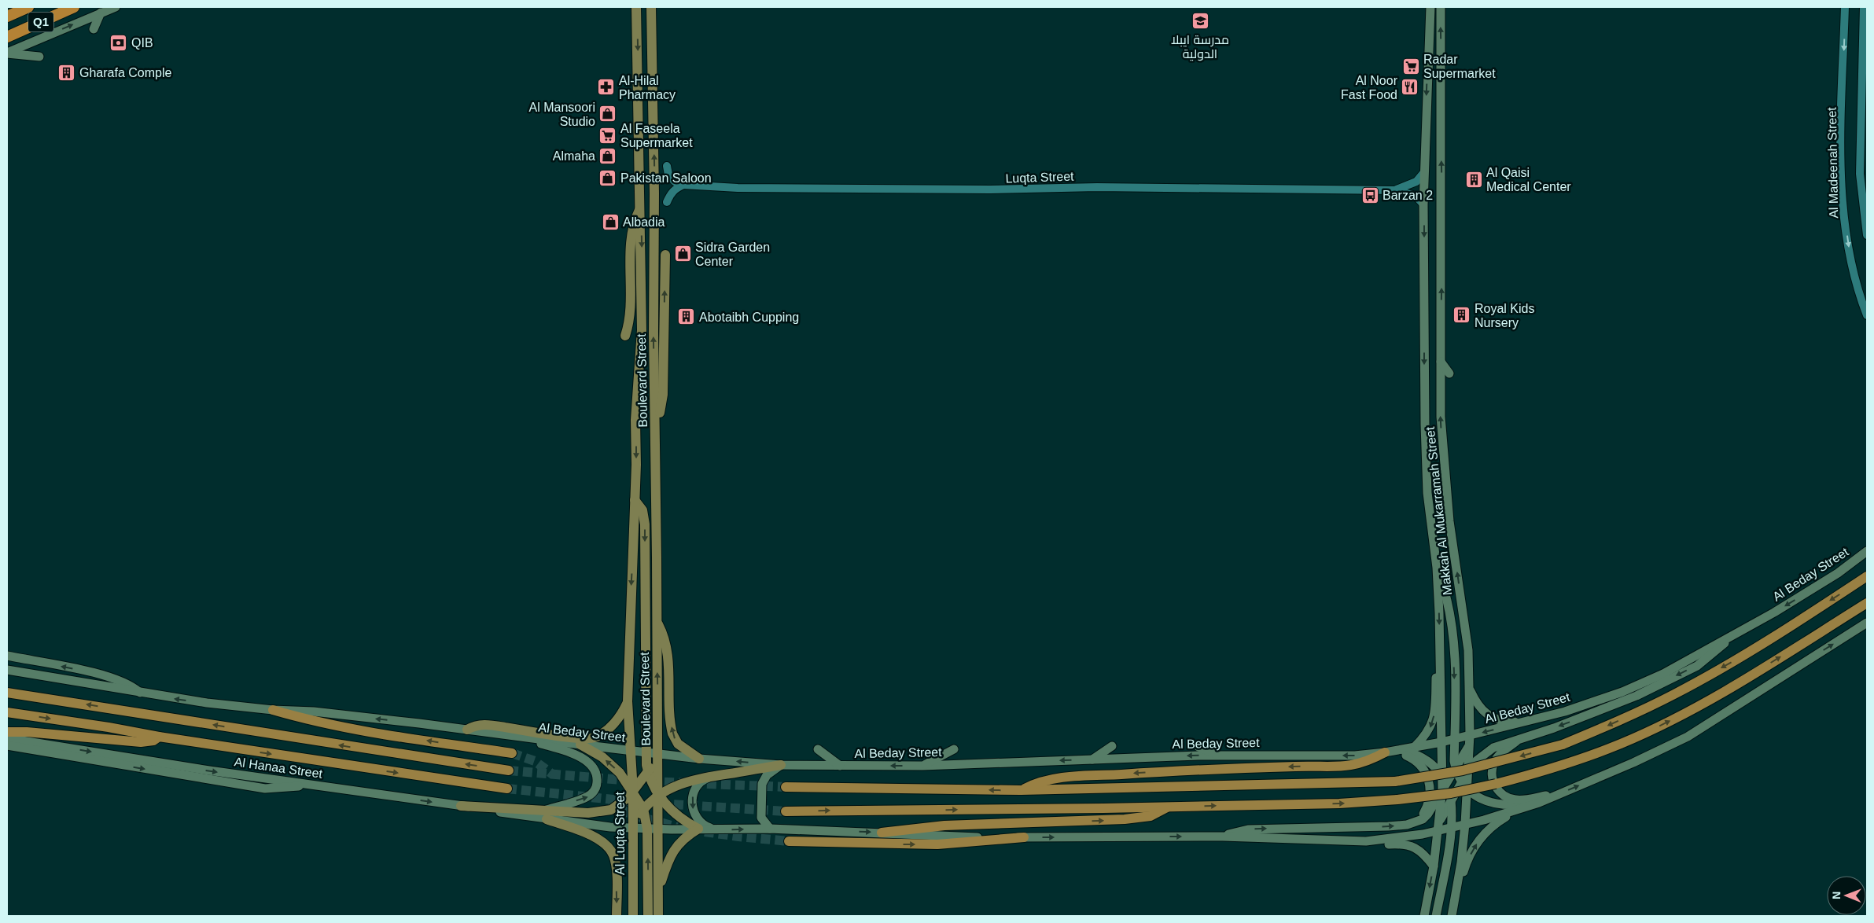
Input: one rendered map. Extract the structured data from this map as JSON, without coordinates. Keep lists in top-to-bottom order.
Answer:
{
  "streets": {
    "highway": ["Q1", "Al Hanaa Street"],
    "main road": [
      "Boulevard Street",
      "Makkah Al Mukarramah Street",
      "Al Beday Street",
      "Al Luqta Street"
    ],
    "street": ["Al Madeenah Street", "Luqta Street"]
  },
  "crossings": [
    ["Luqta Street", "Makkah Al Mukarramah Street"],
    ["Boulevard Street", "Al Beday Street"],
    ["Boulevard Street", "Al Luqta Street"],
    ["Makkah Al Mukarramah Street", "Al Beday Street"],
    ["Al Beday Street", "Al Luqta Street"]
  ],
  "places": {
    "school or university": ["مدرسة ايبلا الدولية"],
    "bank": ["QIB"],
    "supermarket": ["Radar Supermarket", "Al Faseela Supermarket"],
    "building": [
      "Gharafa Comple",
      "Al Qaisi Medical Center",
      "Royal Kids Nursery",
      "Abotaibh Cupping"
    ],
    "pharmacy": ["Al-Hilal Pharmacy"],
    "restaurant": ["Al Noor Fast Food"],
    "shop": [
      "Al Mansoori Studio",
      "Almaha",
      "Pakistan Saloon",
      "Albadia",
      "Sidra Garden Center"
    ],
    "bus stop": ["Barzan 2"]
  },
  "north": "left"
}
